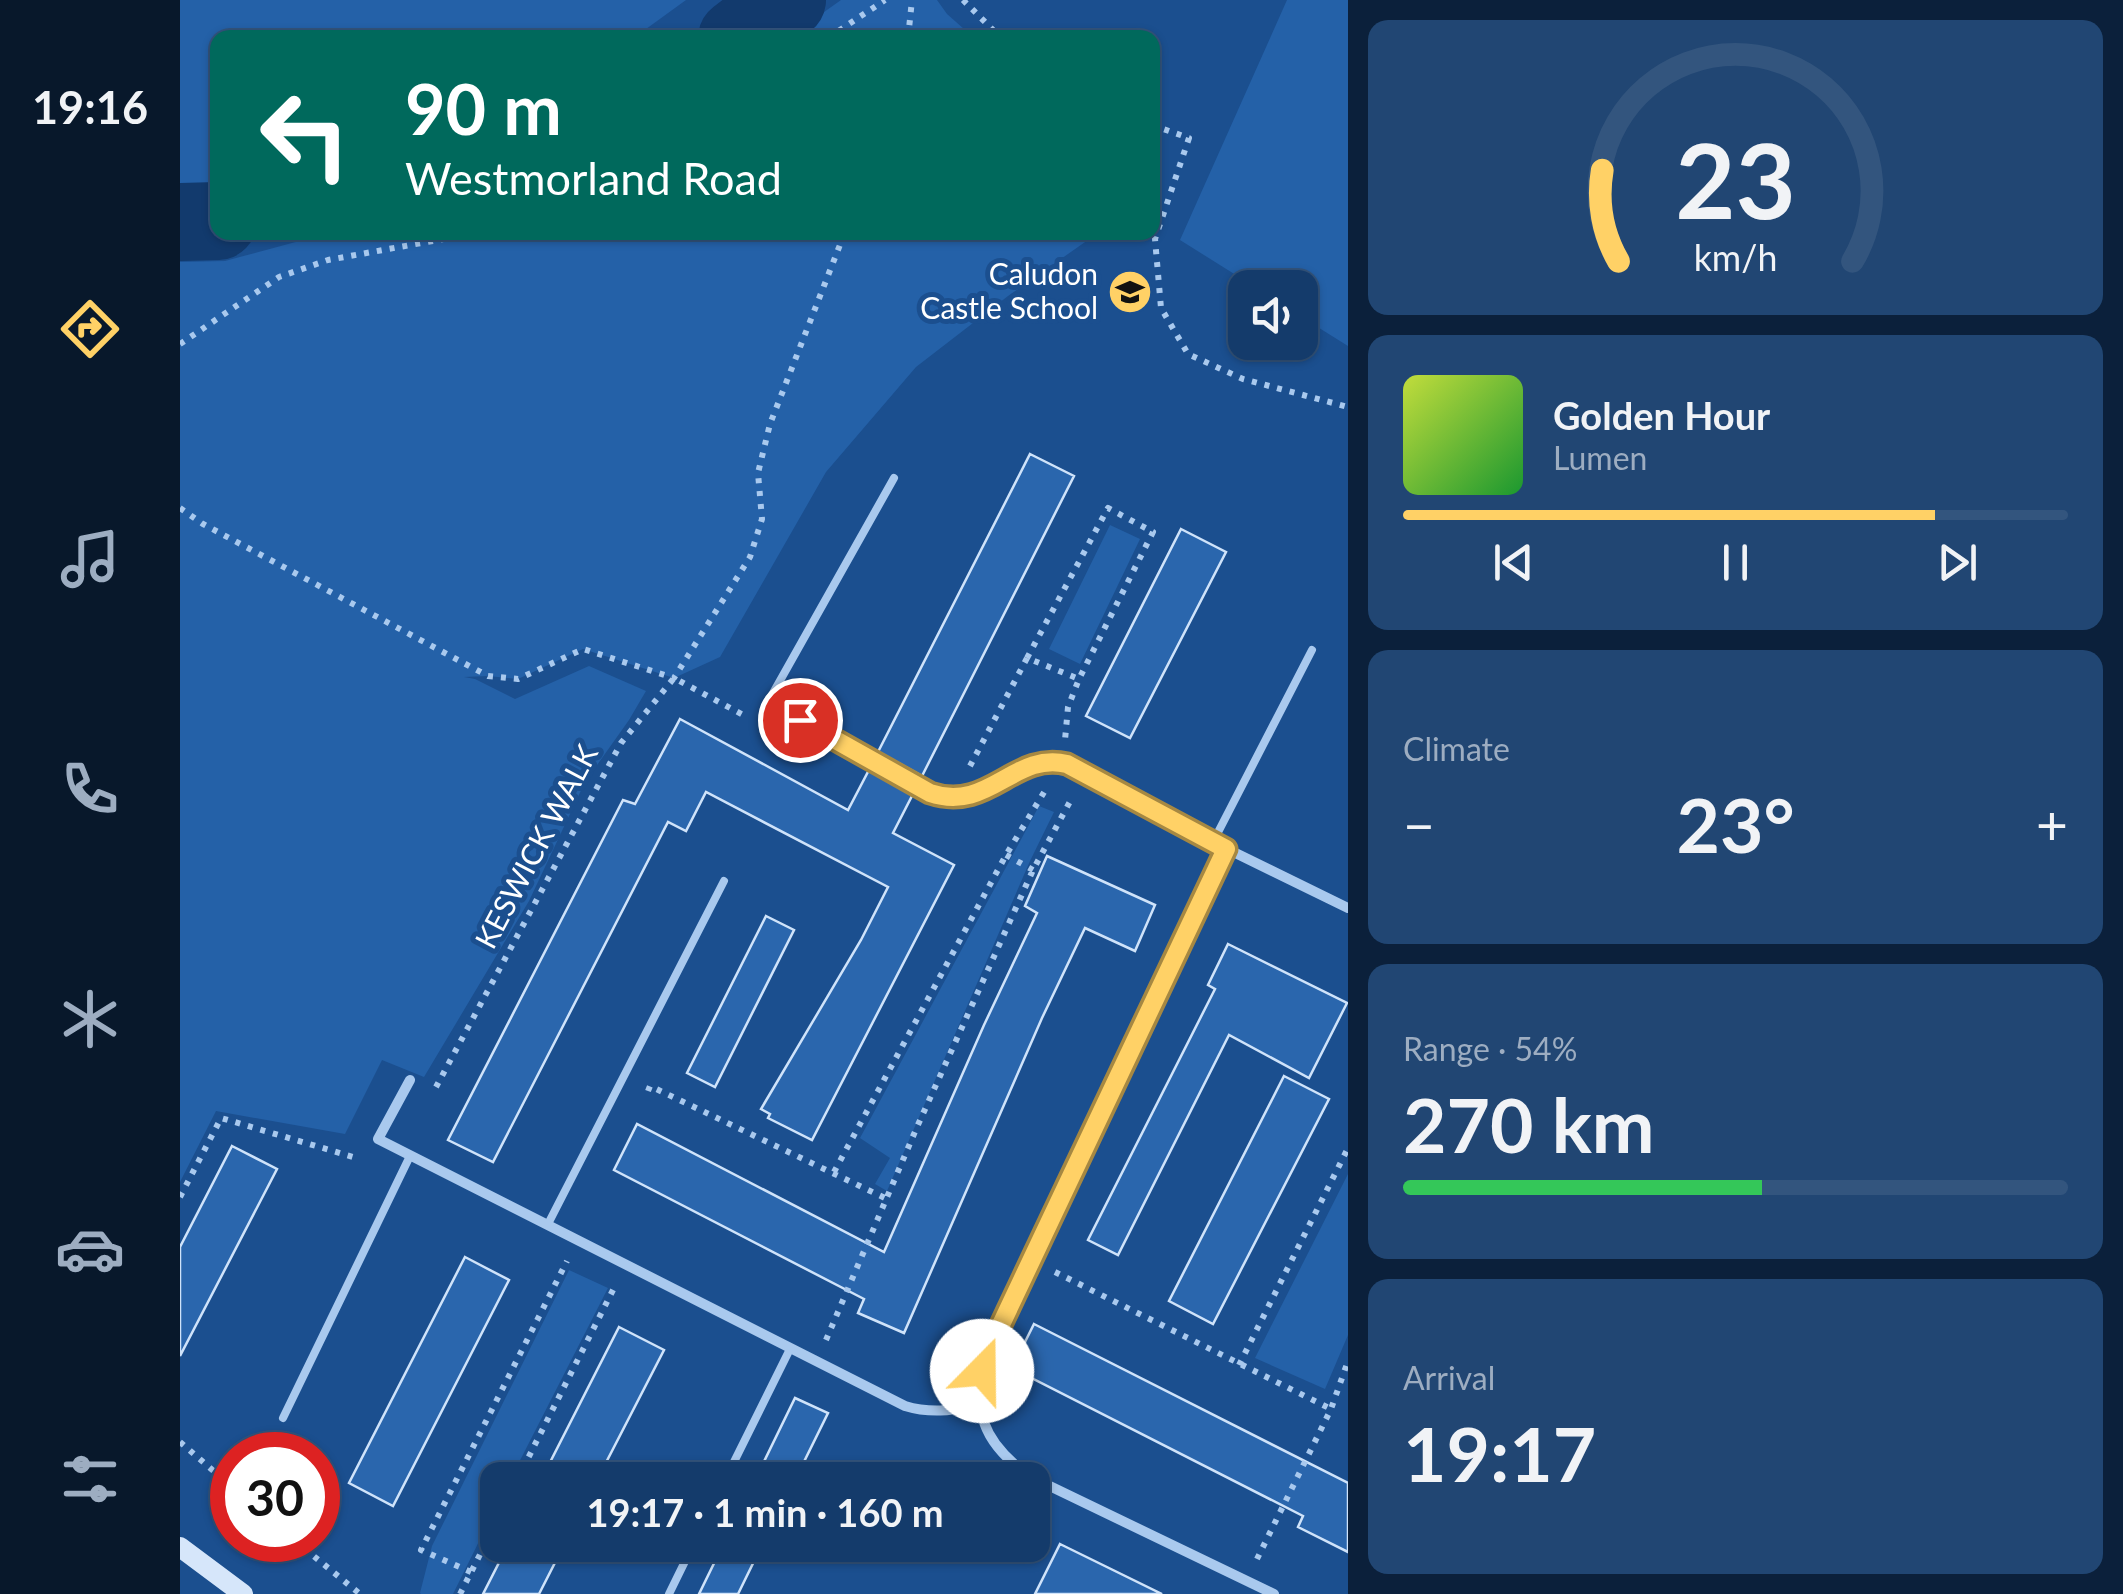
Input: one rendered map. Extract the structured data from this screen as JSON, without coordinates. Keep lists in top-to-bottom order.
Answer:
{
  "streets": {
    "path": ["KESWICK WALK"]
  },
  "places": {
    "school or university": ["Caludon Castle School"]
  },
  "page": {
    "tabs": "19:16",
    "turn": ["90 m", "Westmorland Road"],
    "song": ["Golden Hour", "Lumen"],
    "tile": [
      "Climate",
      ["Range · 54%", "270 km"],
      ["Arrival", "19:17"]
    ],
    "heat": ["−", "23°", "+"],
    "limit": "30",
    "trip": "19:17 · 1 min · 160 m",
    "gauge": ["23", "km/h"]
  }
}
